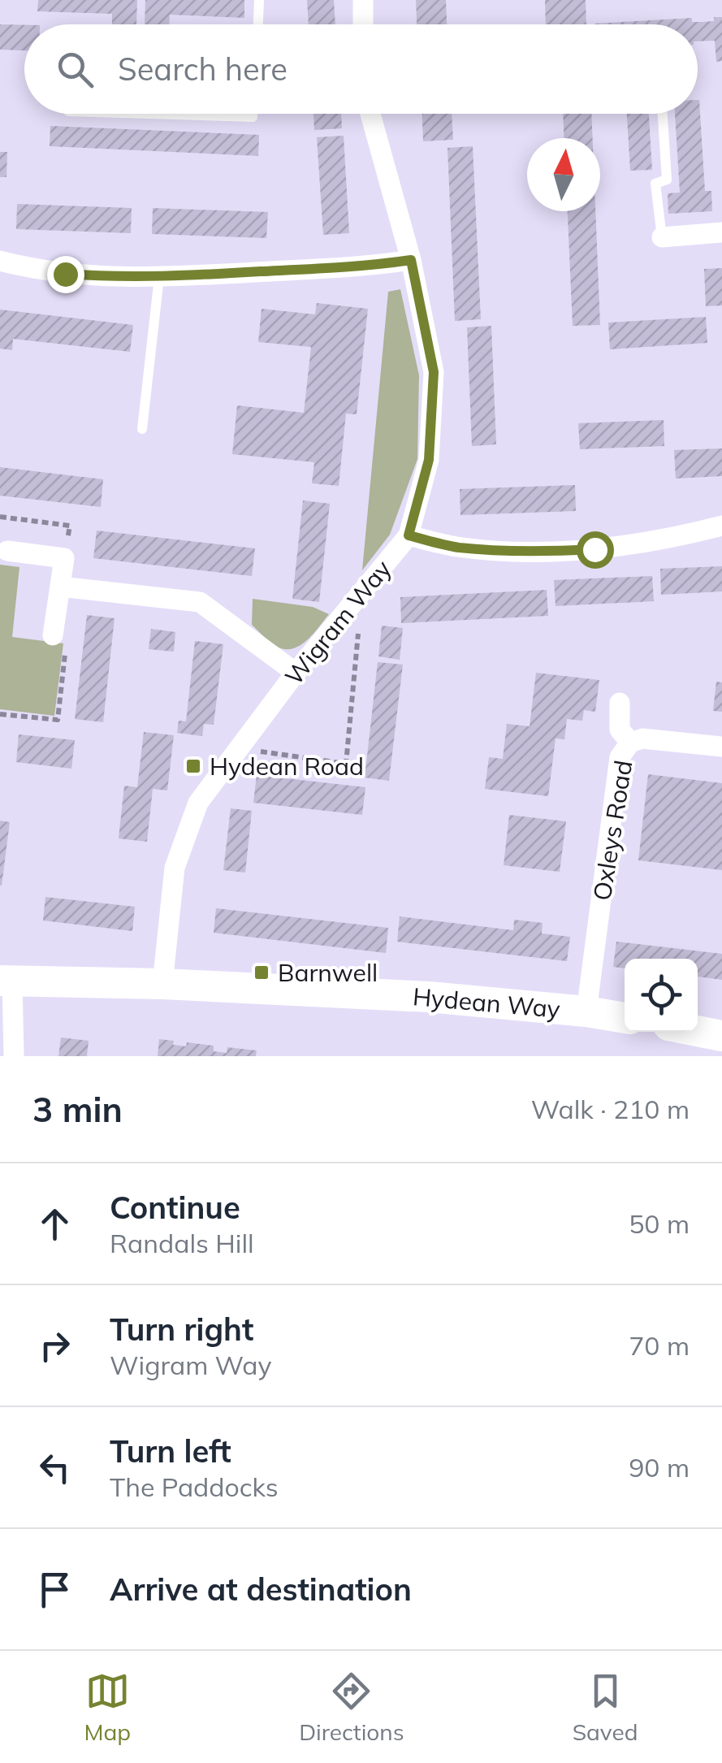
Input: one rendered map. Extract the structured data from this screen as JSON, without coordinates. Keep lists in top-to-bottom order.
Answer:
{
  "streets": {
    "street": ["Wigram Way", "Oxleys Road", "Hydean Way"]
  },
  "crossings": [
    ["Wigram Way", "Hydean Way"],
    ["Oxleys Road", "Hydean Way"]
  ],
  "places": {
    "transit": ["Hydean Road", "Barnwell"]
  },
  "north": "top",
  "page": {
    "search": "Search here",
    "heading": ["3 min", "Walk · 210 m"],
    "list": [
      ["Continue", "Randals Hill", "50 m"],
      ["Turn right", "Wigram Way", "70 m"],
      ["Turn left", "The Paddocks", "90 m"],
      "Arrive at destination"
    ],
    "nav": ["Map", "Directions", "Saved"]
  }
}
